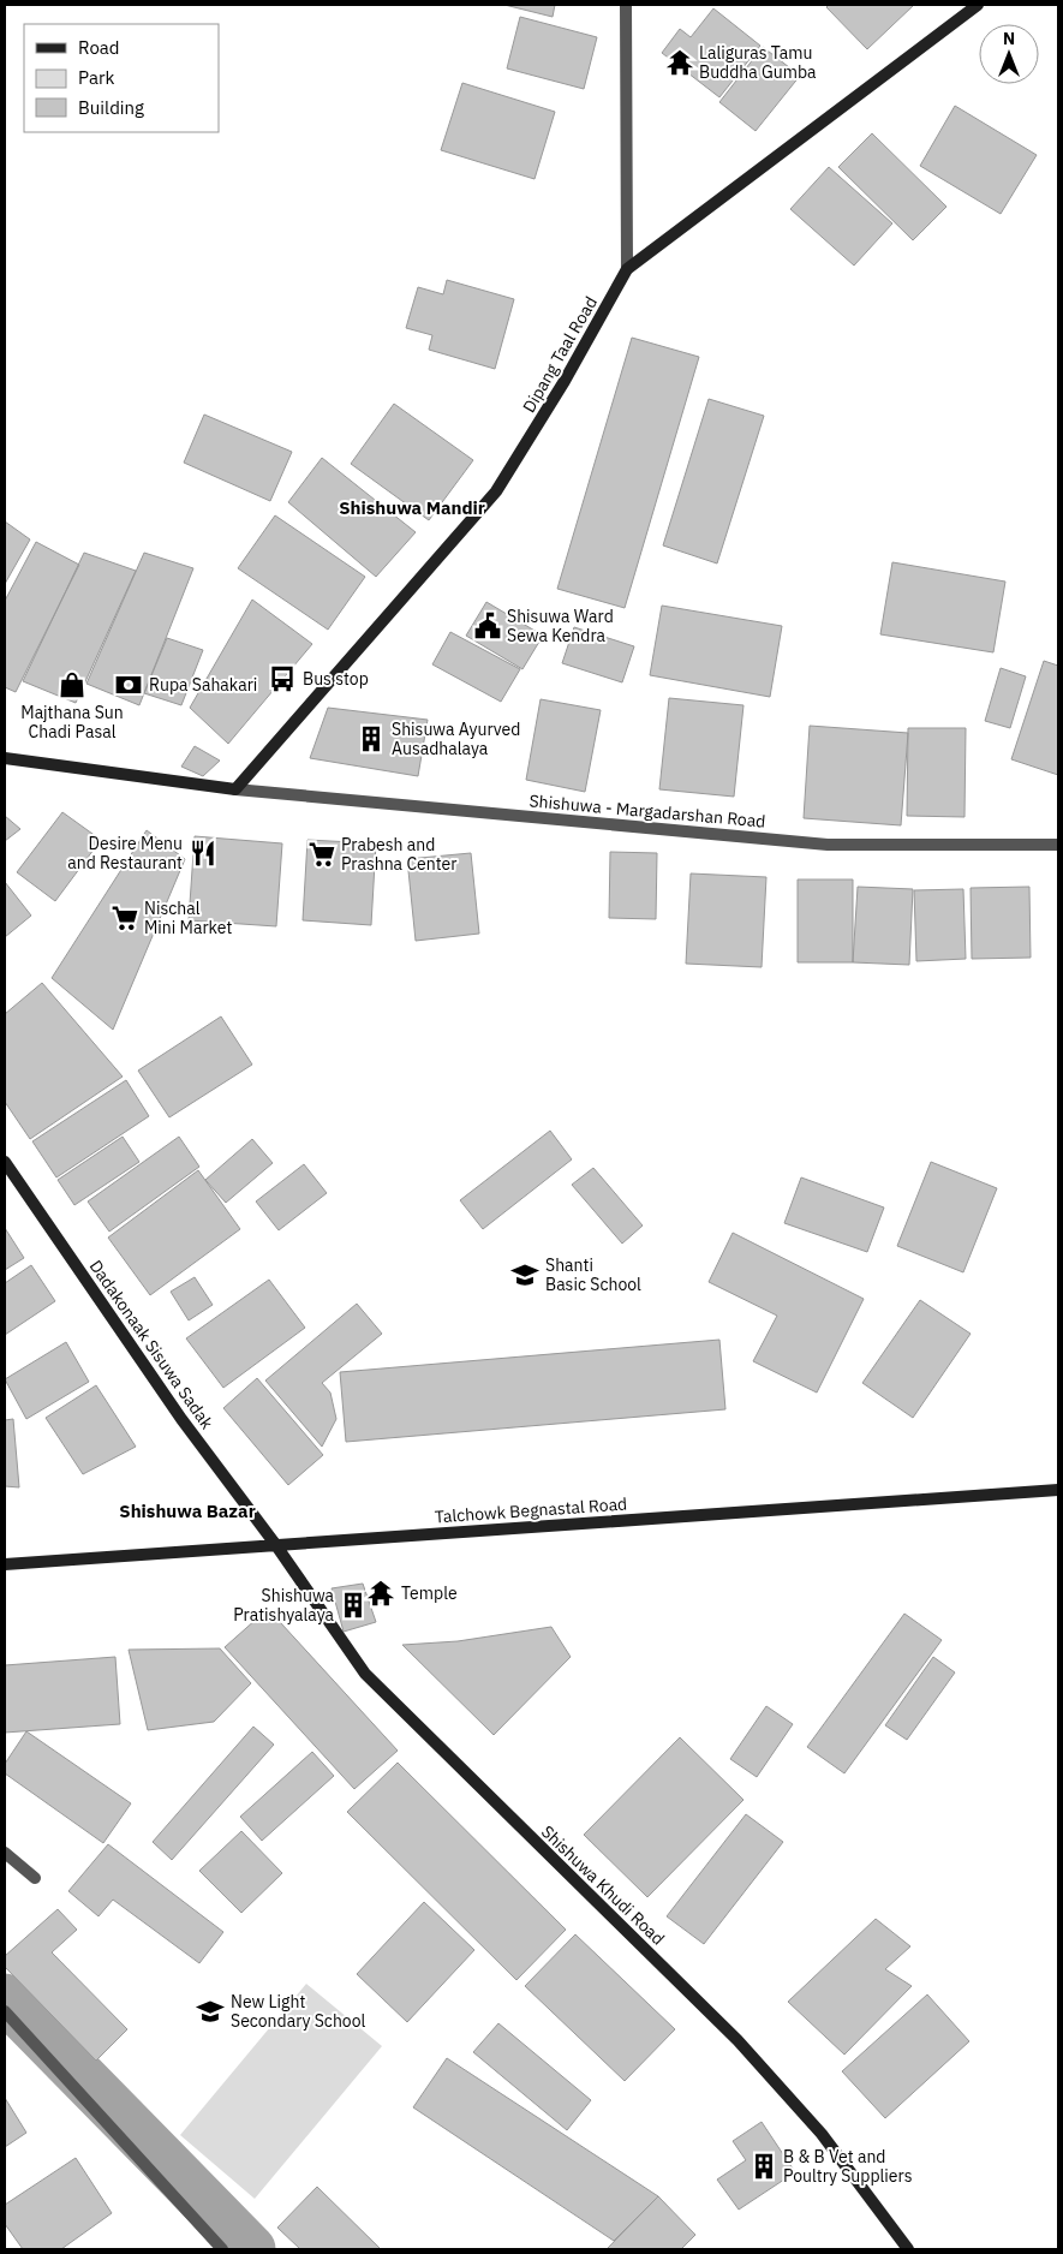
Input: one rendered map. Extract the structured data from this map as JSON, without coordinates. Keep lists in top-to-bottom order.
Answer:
{
  "streets": {
    "main road": [
      "Dipang Taal Road",
      "Dadakonaak Sisuwa Sadak",
      "Talchowk Begnastal Road",
      "Shishuwa Khudi Road"
    ],
    "street": ["Shishuwa - Margadarshan Road"]
  },
  "crossings": [
    ["Dipang Taal Road", "Shishuwa - Margadarshan Road"],
    ["Dadakonaak Sisuwa Sadak", "Talchowk Begnastal Road"],
    ["Dadakonaak Sisuwa Sadak", "Shishuwa Khudi Road"],
    ["Talchowk Begnastal Road", "Shishuwa Khudi Road"]
  ],
  "districts": ["Shishuwa Mandir", "Shishuwa Bazar"],
  "places": {
    "temple": ["Laliguras Tamu Buddha Gumba", "Temple"],
    "public building": ["Shisuwa Ward Sewa Kendra"],
    "bus stop": ["Bus stop"],
    "shop": ["Majthana Sun Chadi Pasal"],
    "bank": ["Rupa Sahakari"],
    "building": ["Shisuwa Ayurved Ausadhalaya", "Shishuwa Pratishyalaya", "B & B Vet and Poultry Suppliers"],
    "restaurant": ["Desire Menu and Restaurant"],
    "supermarket": ["Prabesh and Prashna Center", "Nischal Mini Market"],
    "school or university": ["Shanti Basic School", "New Light Secondary School"]
  },
  "legend": ["Road", "Park", "Building"],
  "north": "top"
}
